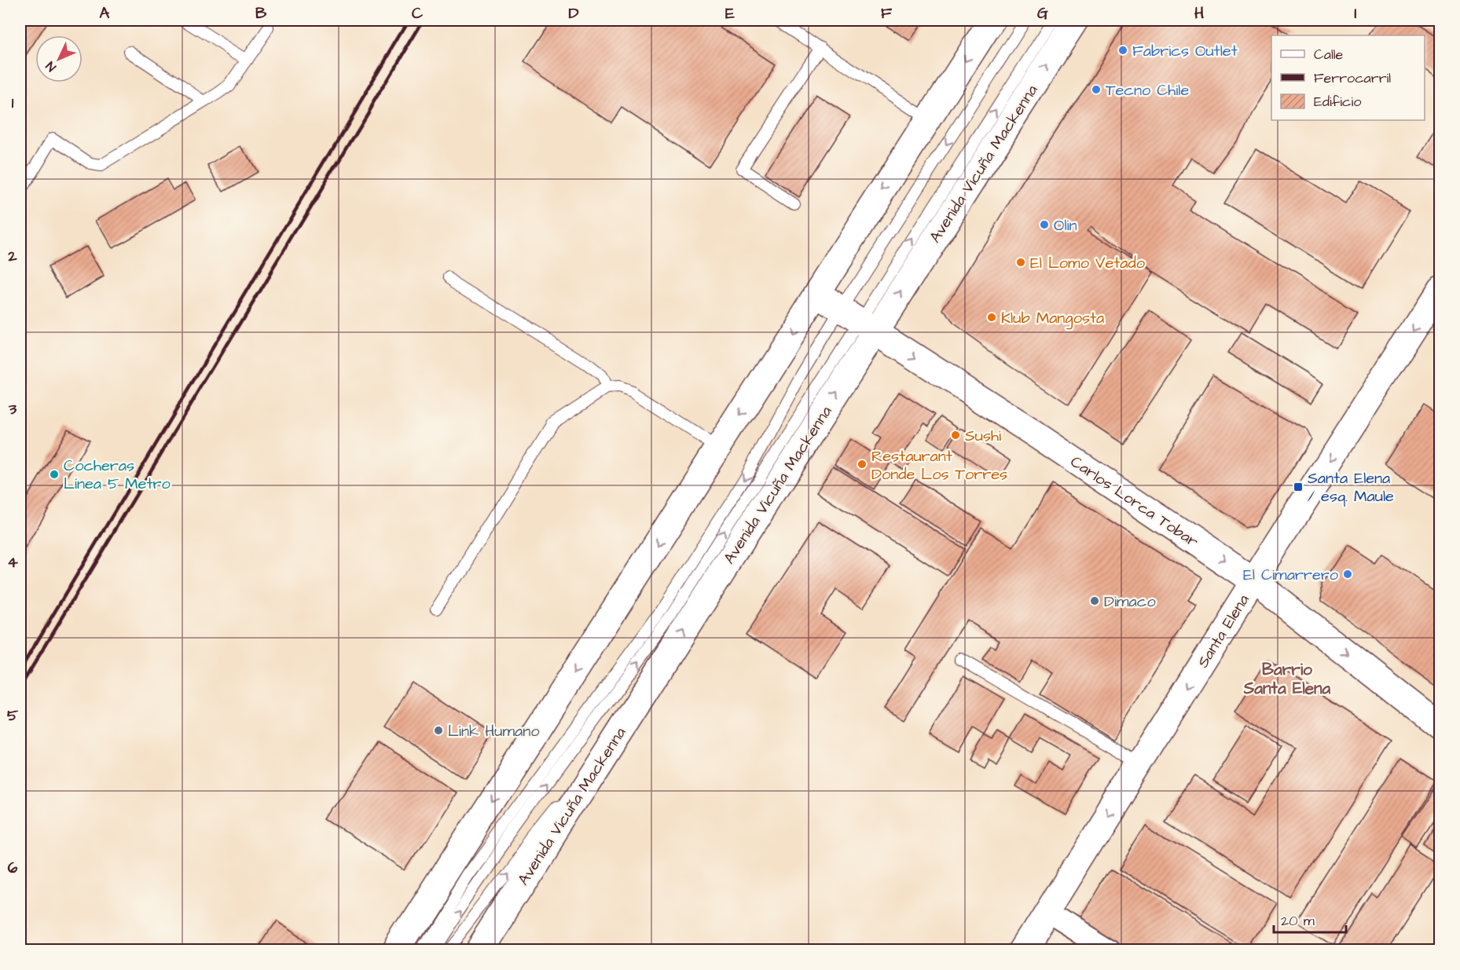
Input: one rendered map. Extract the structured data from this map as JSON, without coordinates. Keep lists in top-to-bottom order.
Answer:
{
  "streets": {
    "main road": ["Avenida Vicuña Mackenna", "Carlos Lorca Tobar", "Santa Elena"]
  },
  "crossings": [
    ["Avenida Vicuña Mackenna", "Carlos Lorca Tobar"],
    ["Carlos Lorca Tobar", "Santa Elena"]
  ],
  "one_way": ["Carlos Lorca Tobar", "Santa Elena"],
  "districts": ["Barrio Santa Elena"],
  "places": {
    "other": [
      "Fabrics Outlet",
      "Tecno Chile",
      "Olin",
      "El Lomo Vetado",
      "Klub Mangosta",
      "Sushi",
      "Restaurant Donde Los Torres",
      "Cocheras Línea 5 Metro",
      "El Cimarrero",
      "Dimaco",
      "Link Humano"
    ],
    "transit": ["Santa Elena / esq. Maule"]
  },
  "legend": ["Calle", "Ferrocarril", "Edificio"],
  "scale_bar": "20 m",
  "north": "bottom left",
  "grid": {
    "columns": [
      "A",
      "B",
      "C",
      "D",
      "E",
      "F",
      "G",
      "H",
      "I"
    ],
    "rows": [
      "1",
      "2",
      "3",
      "4",
      "5",
      "6"
    ]
  }
}
